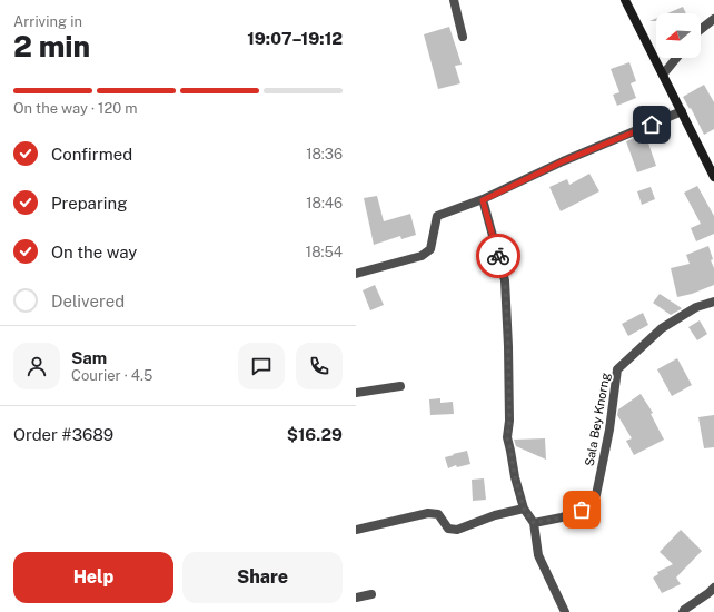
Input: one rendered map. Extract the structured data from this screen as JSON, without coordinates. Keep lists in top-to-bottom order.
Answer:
{
  "streets": {
    "street": ["Sala Bey Knorng"]
  },
  "north": "left",
  "page": {
    "heading": ["2 min", "Arriving in", "19:07–19:12"],
    "panel": [
      "Sam",
      "Courier · 4.5",
      "Order #3689",
      "$16.29"
    ],
    "bar": "On the way · 120 m",
    "list": [
      ["Confirmed", "18:36"],
      ["Preparing", "18:46"],
      ["On the way", "18:54"],
      "Delivered"
    ],
    "buttons": ["Help", "Share"]
  }
}
